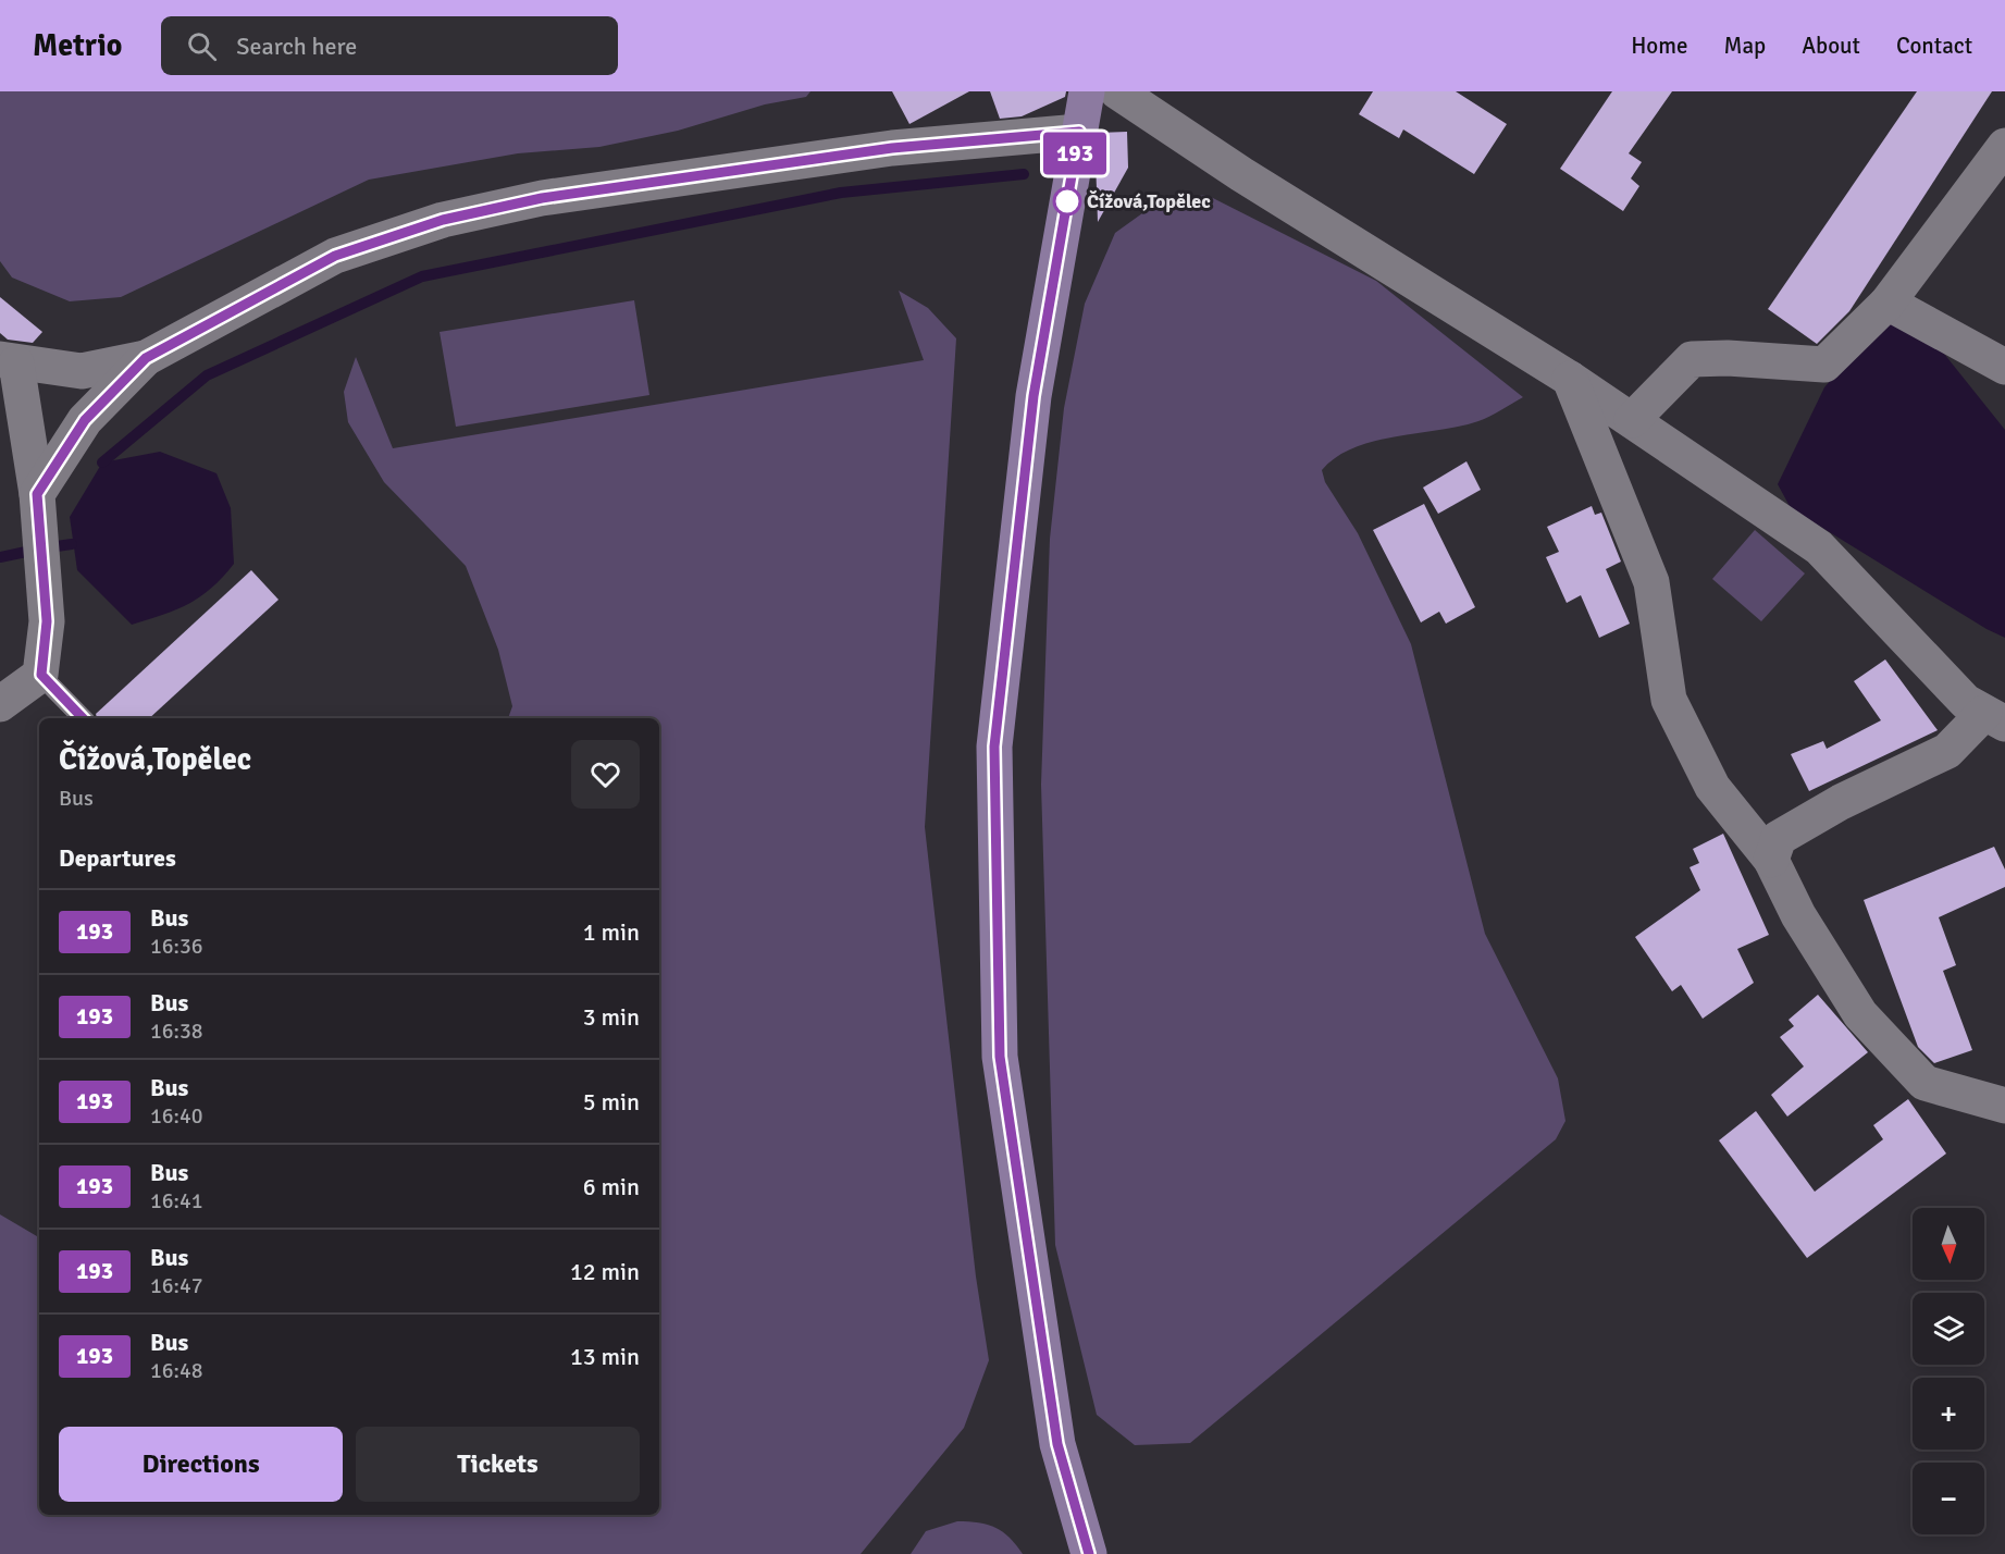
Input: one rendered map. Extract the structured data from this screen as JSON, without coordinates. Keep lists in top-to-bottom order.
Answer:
{
  "places": ["Čížová,Topělec"],
  "lines": ["bus line 193"],
  "north": "bottom",
  "page": {
    "header": "Metrio",
    "search": "Search here",
    "nav": [
      "Home",
      "Map",
      "About",
      "Contact"
    ],
    "on_map": "193",
    "heading": [
      ["Čížová,Topělec", "Bus"],
      "Departures"
    ],
    "list": [
      {
        "mark": "193",
        "name": "Bus",
        "note": "16:36",
        "value": "1 min"
      },
      {
        "mark": "193",
        "name": "Bus",
        "note": "16:38",
        "value": "3 min"
      },
      {
        "mark": "193",
        "name": "Bus",
        "note": "16:40",
        "value": "5 min"
      },
      {
        "mark": "193",
        "name": "Bus",
        "note": "16:41",
        "value": "6 min"
      },
      {
        "mark": "193",
        "name": "Bus",
        "note": "16:47",
        "value": "12 min"
      },
      {
        "mark": "193",
        "name": "Bus",
        "note": "16:48",
        "value": "13 min"
      }
    ],
    "map_buttons": ["+", "−"],
    "buttons": ["Directions", "Tickets"]
  }
}
